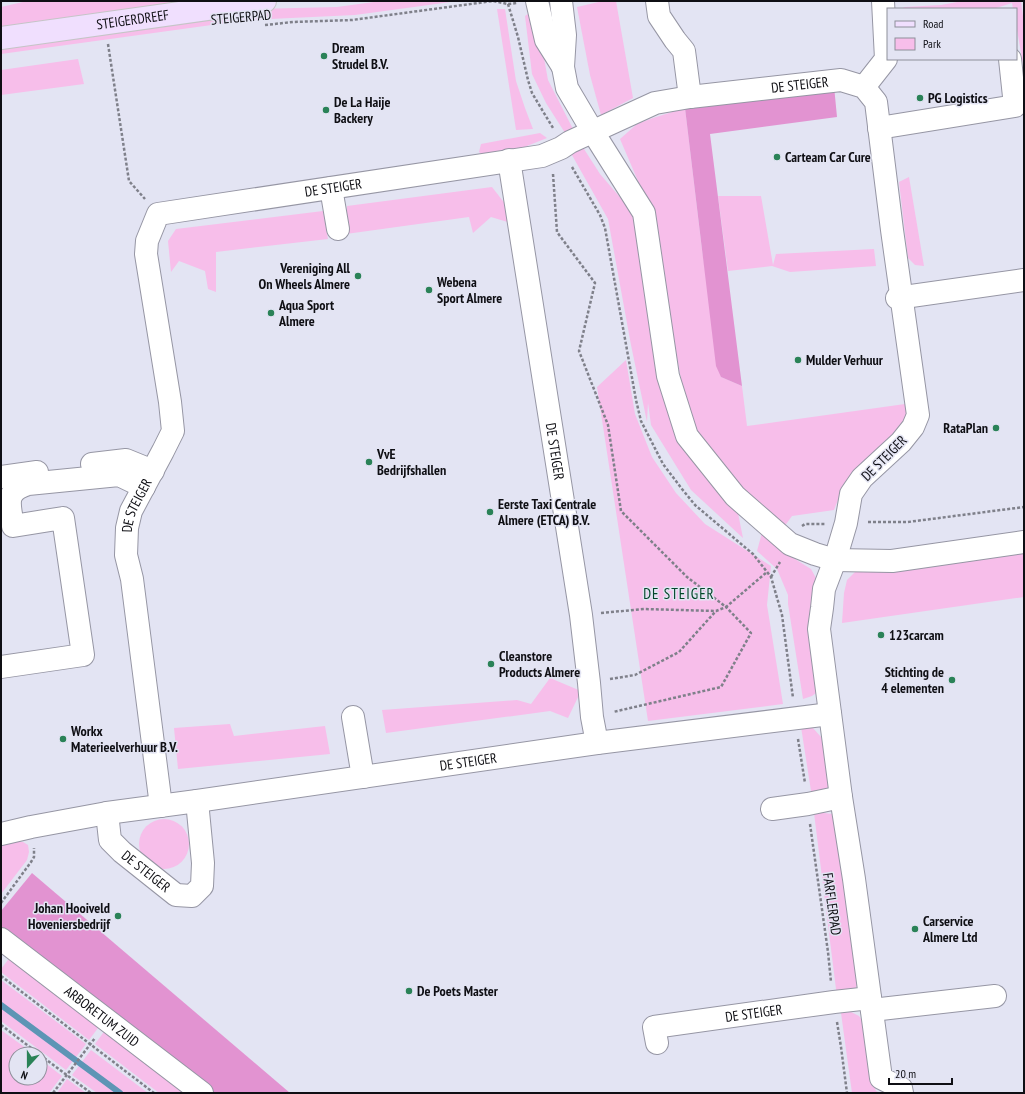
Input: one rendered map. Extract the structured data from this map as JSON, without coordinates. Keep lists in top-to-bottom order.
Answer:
{
  "streets": {
    "main road": ["STEIGERDREEF"],
    "street": ["DE STEIGER", "ARBORETUM ZUID"],
    "path": ["STEIGERPAD", "FARFLERPAD"]
  },
  "crossings": [
    ["DE STEIGER", "FARFLERPAD"]
  ],
  "districts": ["DE STEIGER"],
  "places": [
    "Dream Strudel B.V.",
    "PG Logistics",
    "De La Haije Backery",
    "Carteam Car Cure",
    "Vereniging All On Wheels Almere",
    "Webena Sport Almere",
    "Aqua Sport Almere",
    "Mulder Verhuur",
    "RataPlan",
    "VvE Bedrijfshallen",
    "Eerste Taxi Centrale Almere (ETCA) B.V.",
    "123carcam",
    "Cleanstore Products Almere",
    "Stichting de 4 elementen",
    "Workx Materieelverhuur B.V.",
    "Johan Hooiveld Hoveniersbedrijf",
    "Carservice Almere Ltd",
    "De Poets Master"
  ],
  "legend": ["Road", "Park"],
  "scale_bar": "20 m",
  "north": "bottom"
}
